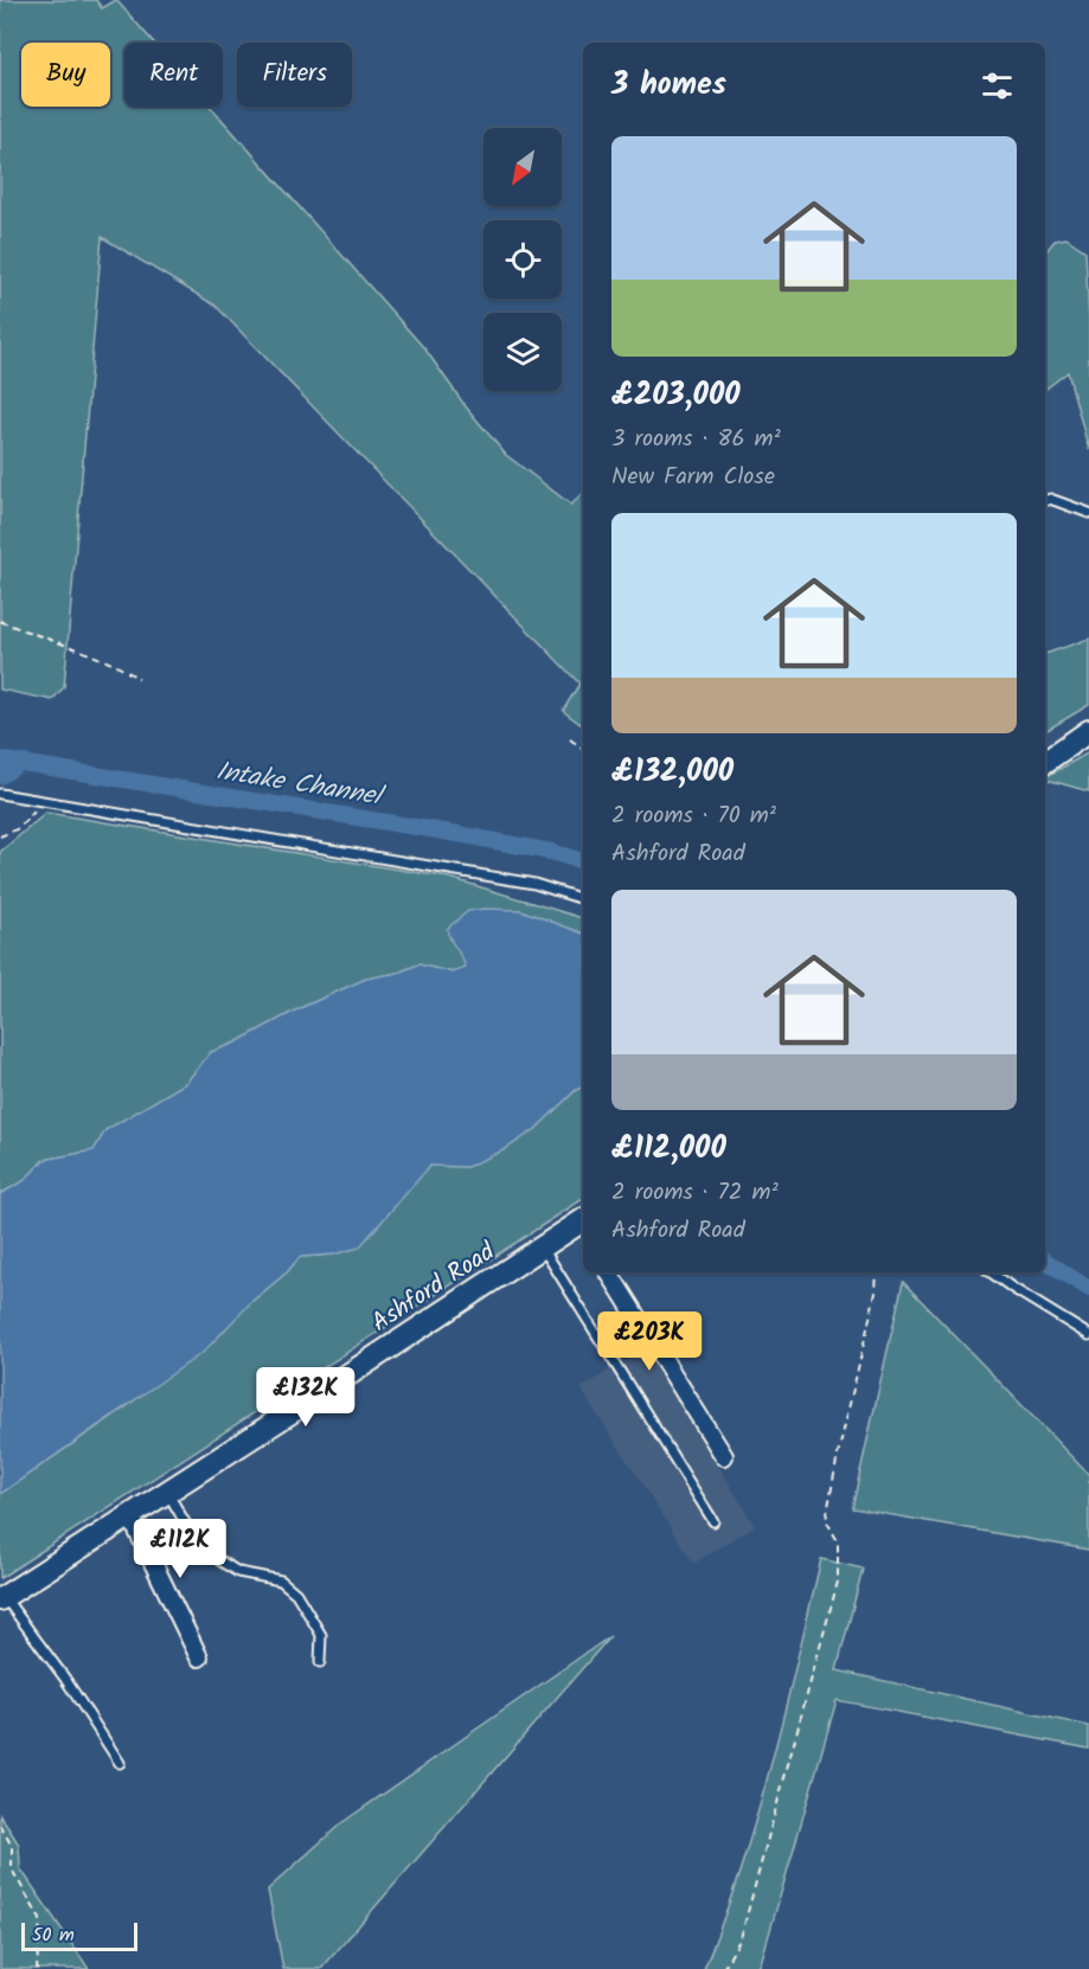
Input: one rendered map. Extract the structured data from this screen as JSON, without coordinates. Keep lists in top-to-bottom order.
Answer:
{
  "streets": {
    "main road": ["Ashford Road"]
  },
  "water": ["Intake Channel"],
  "scale_bar": "50 m",
  "north": "bottom left",
  "page": {
    "chip": ["Buy", "Rent", "Filters"],
    "heading": "3 homes",
    "list": [
      {
        "name": "£203,000",
        "note": "3 rooms · 86 m² · New Farm Close"
      },
      {
        "name": "£132,000",
        "note": "2 rooms · 70 m² · Ashford Road"
      },
      {
        "name": "£112,000",
        "note": "2 rooms · 72 m² · Ashford Road"
      }
    ],
    "price": ["£203K", "£132K", "£112K"],
    "scale": "50 m"
  }
}
